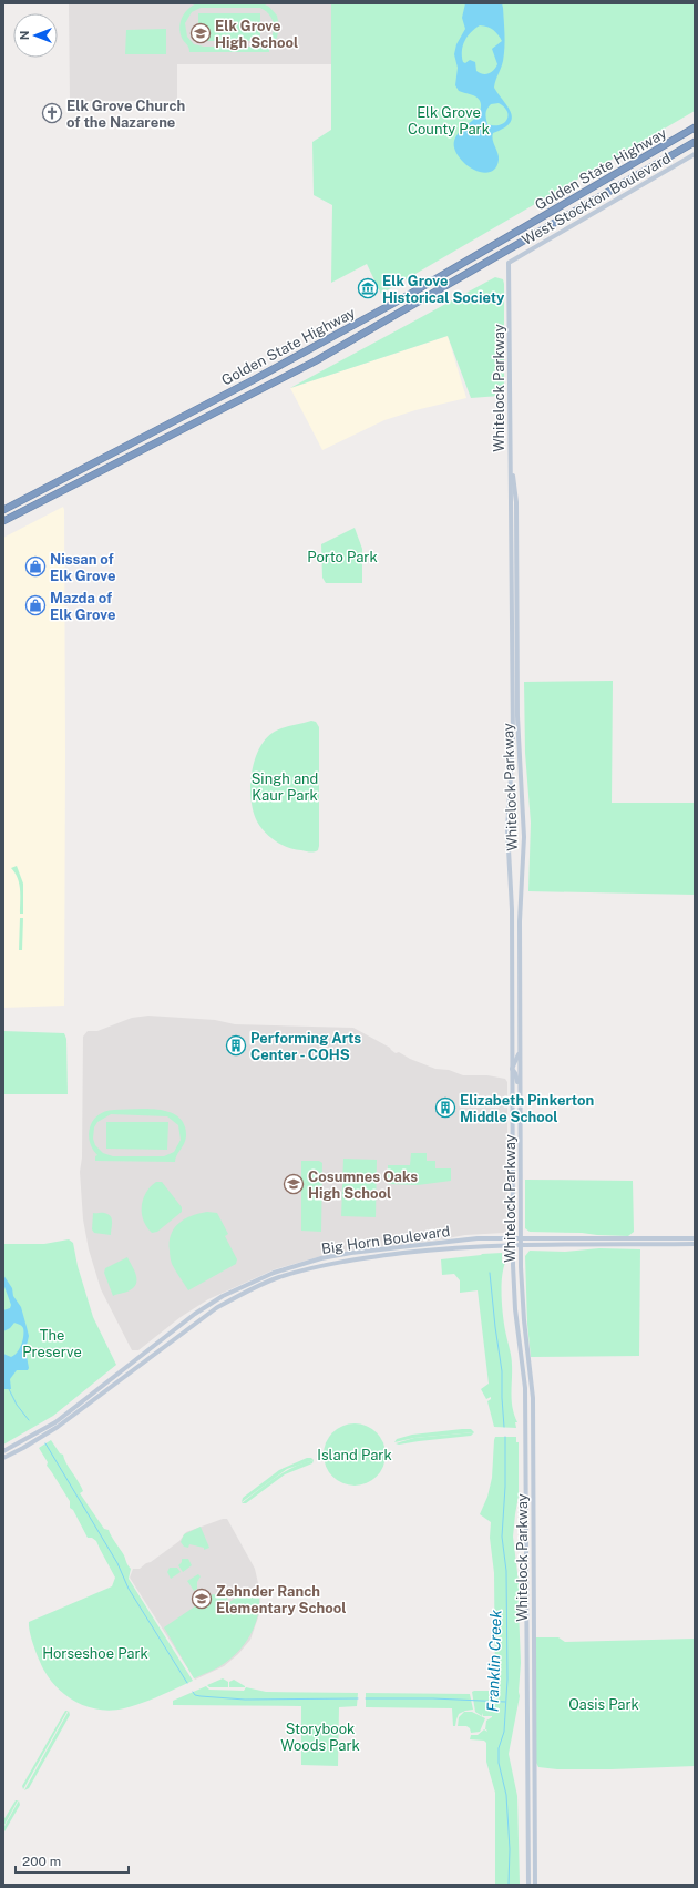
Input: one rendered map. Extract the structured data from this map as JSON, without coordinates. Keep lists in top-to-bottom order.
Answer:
{
  "streets": {
    "highway": ["Golden State Highway"],
    "main road": ["West Stockton Boulevard", "Whitelock Parkway", "Big Horn Boulevard"]
  },
  "crossings": [
    ["West Stockton Boulevard", "Whitelock Parkway"],
    ["Whitelock Parkway", "Big Horn Boulevard"]
  ],
  "water": ["Franklin Creek"],
  "parks": [
    "Elk Grove County Park",
    "Porto Park",
    "Singh and Kaur Park",
    "The Preserve",
    "Island Park",
    "Horseshoe Park",
    "Oasis Park",
    "Storybook Woods Park"
  ],
  "places": {
    "school or university": ["Elk Grove High School", "Cosumnes Oaks High School", "Zehnder Ranch Elementary School"],
    "church": ["Elk Grove Church of the Nazarene"],
    "museum": ["Elk Grove Historical Society"],
    "shop": ["Nissan of Elk Grove", "Mazda of Elk Grove"],
    "building": ["Performing Arts Center - COHS", "Elizabeth Pinkerton Middle School"]
  },
  "scale_bar": "200 m",
  "north": "left"
}
